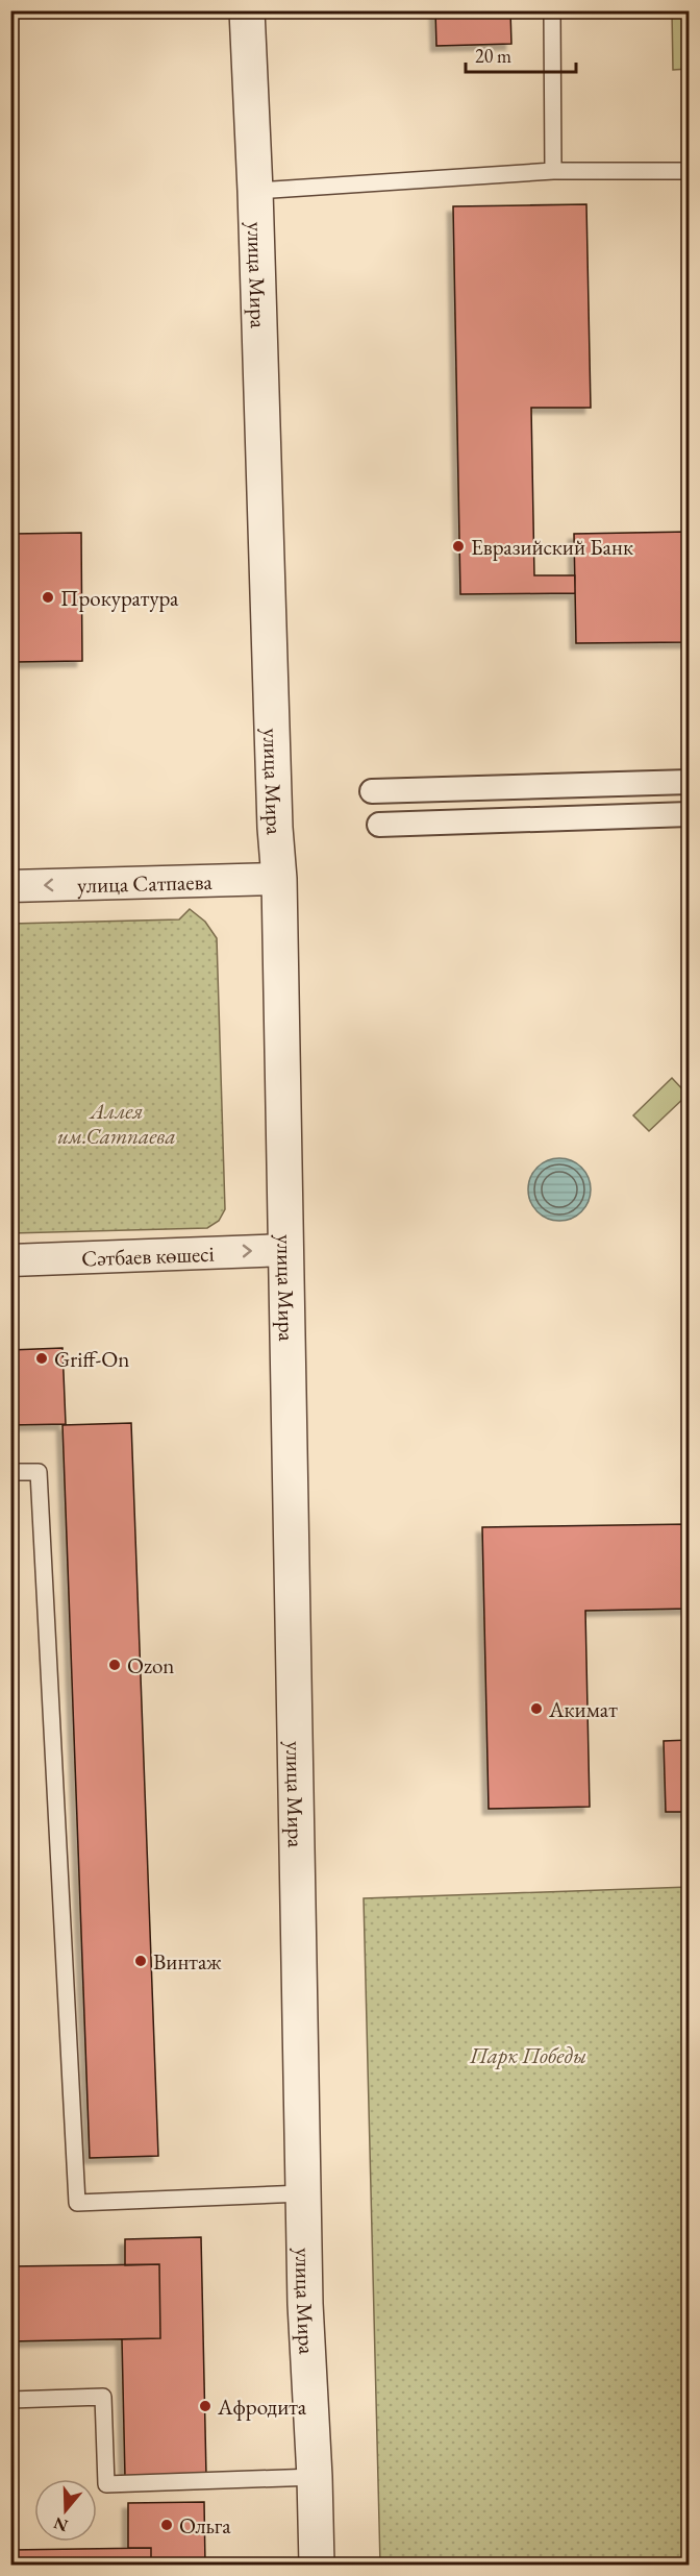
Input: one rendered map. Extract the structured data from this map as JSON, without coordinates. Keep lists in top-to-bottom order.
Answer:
{
  "streets": {
    "street": ["улица Мира", "улица Сатпаева", "Сәтбаев көшесі"]
  },
  "crossings": [
    ["улица Мира", "улица Сатпаева"],
    ["улица Мира", "Сәтбаев көшесі"]
  ],
  "one_way": ["улица Сатпаева", "Сәтбаев көшесі"],
  "parks": ["Аллея им.Сатпаева", "Парк Победы"],
  "places": [
    "Евразийский Банк",
    "Прокуратура",
    "Griff-On",
    "Ozon",
    "Акимат",
    "Винтаж",
    "Афродита",
    "Ольга"
  ],
  "scale_bar": "20 m",
  "north": "bottom"
}
